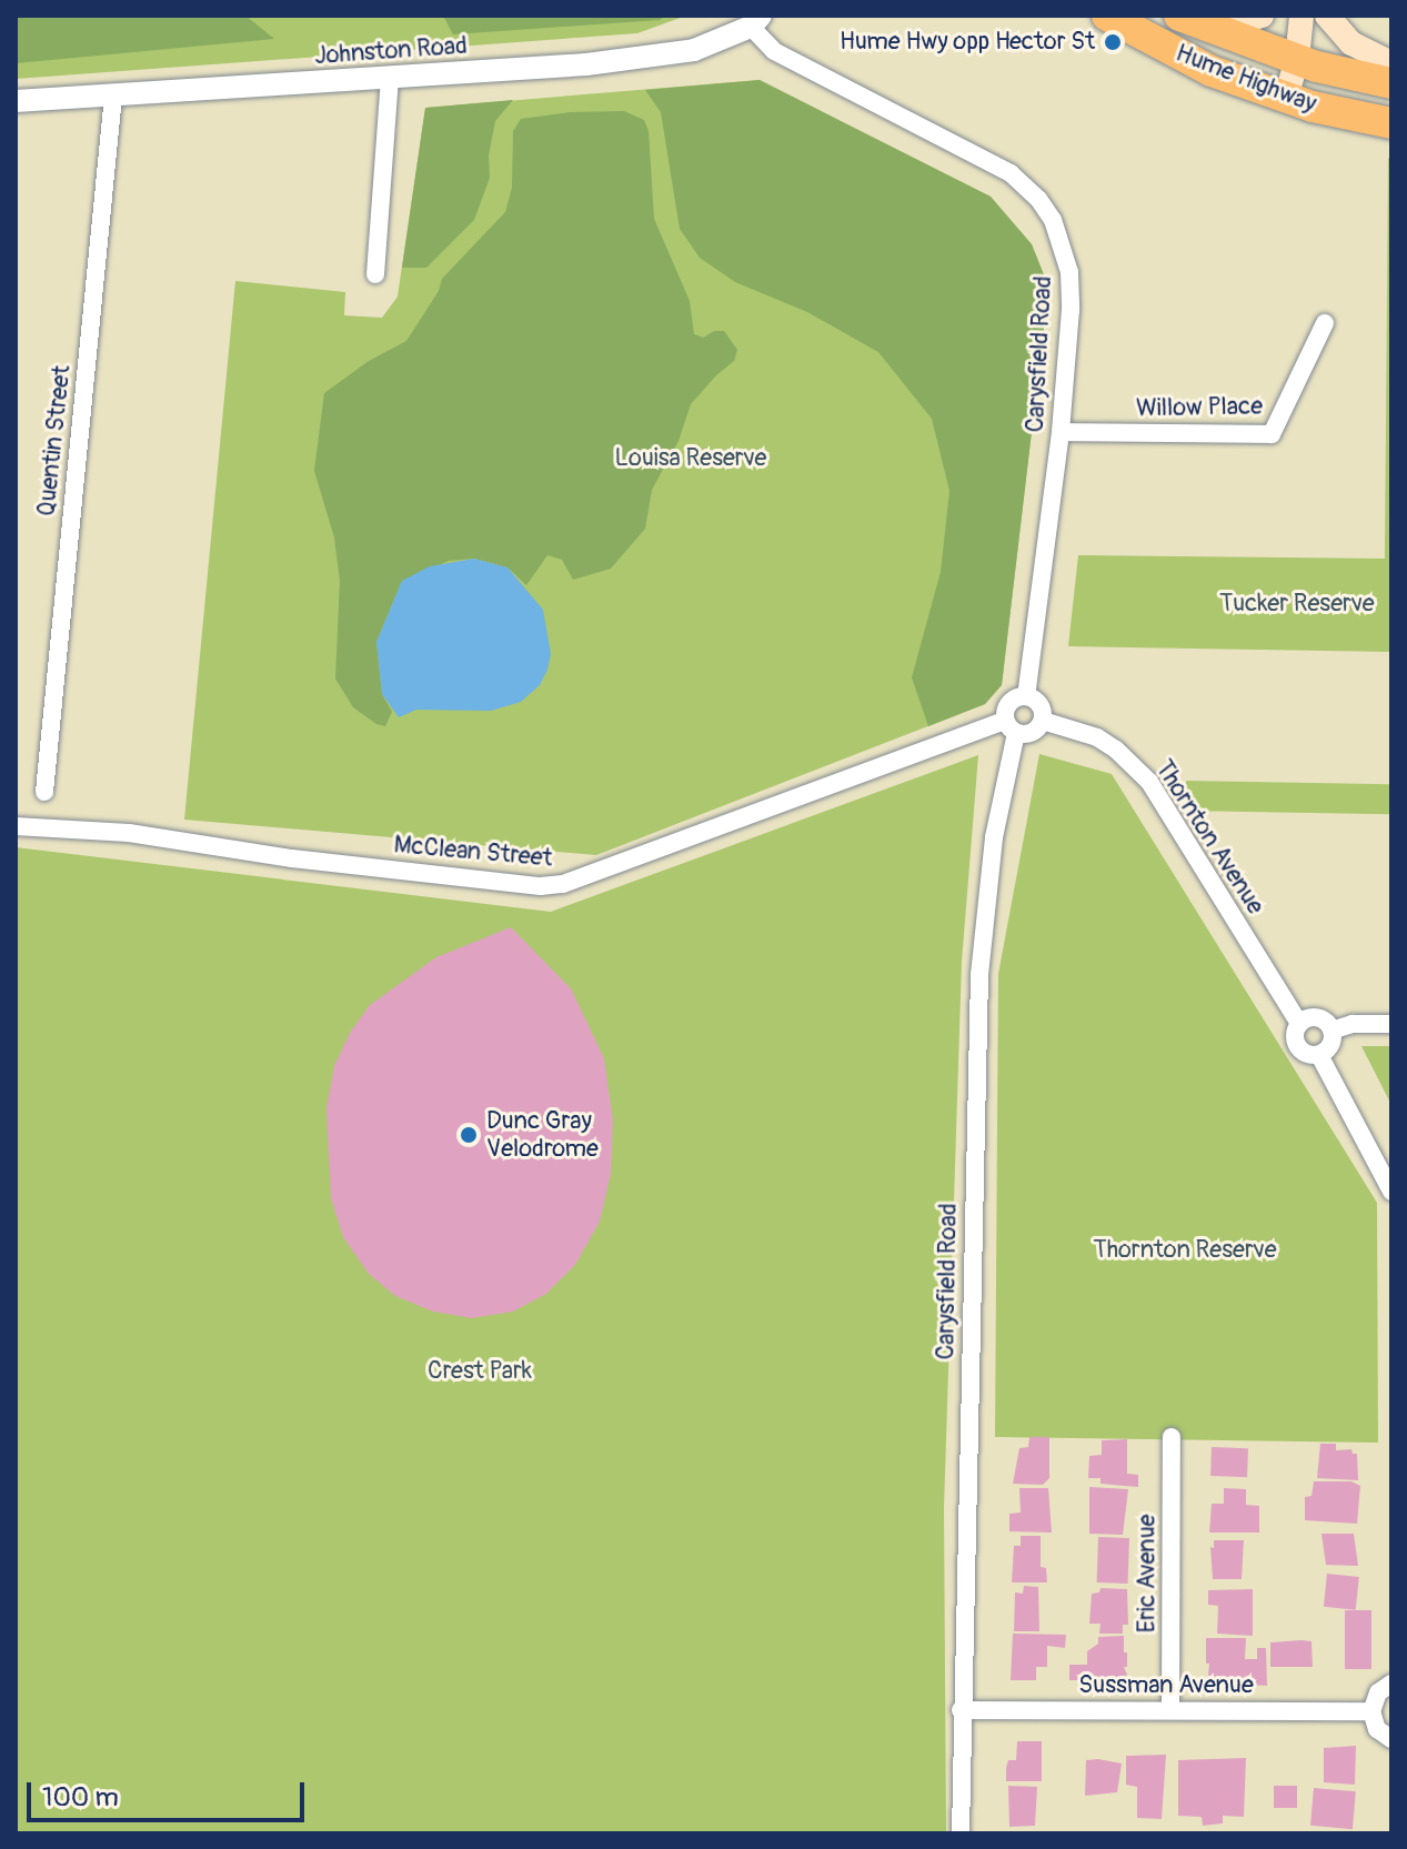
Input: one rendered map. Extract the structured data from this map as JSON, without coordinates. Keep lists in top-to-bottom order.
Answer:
{
  "streets": {
    "highway": ["Hume Highway"],
    "street": [
      "Johnston Road",
      "Carysfield Road",
      "Willow Place",
      "Quentin Street",
      "Thornton Avenue",
      "McClean Street",
      "Eric Avenue",
      "Sussman Avenue"
    ]
  },
  "crossings": [
    ["Johnston Road", "Carysfield Road"],
    ["Johnston Road", "Quentin Street"],
    ["Carysfield Road", "Willow Place"],
    ["Carysfield Road", "Thornton Avenue"],
    ["Carysfield Road", "McClean Street"],
    ["Carysfield Road", "Sussman Avenue"],
    ["Thornton Avenue", "McClean Street"],
    ["Eric Avenue", "Sussman Avenue"]
  ],
  "parks": [
    "Louisa Reserve",
    "Tucker Reserve",
    "Thornton Reserve",
    "Crest Park"
  ],
  "places": ["Hume Hwy opp Hector St", "Dunc Gray Velodrome"],
  "scale_bar": "100 m"
}
